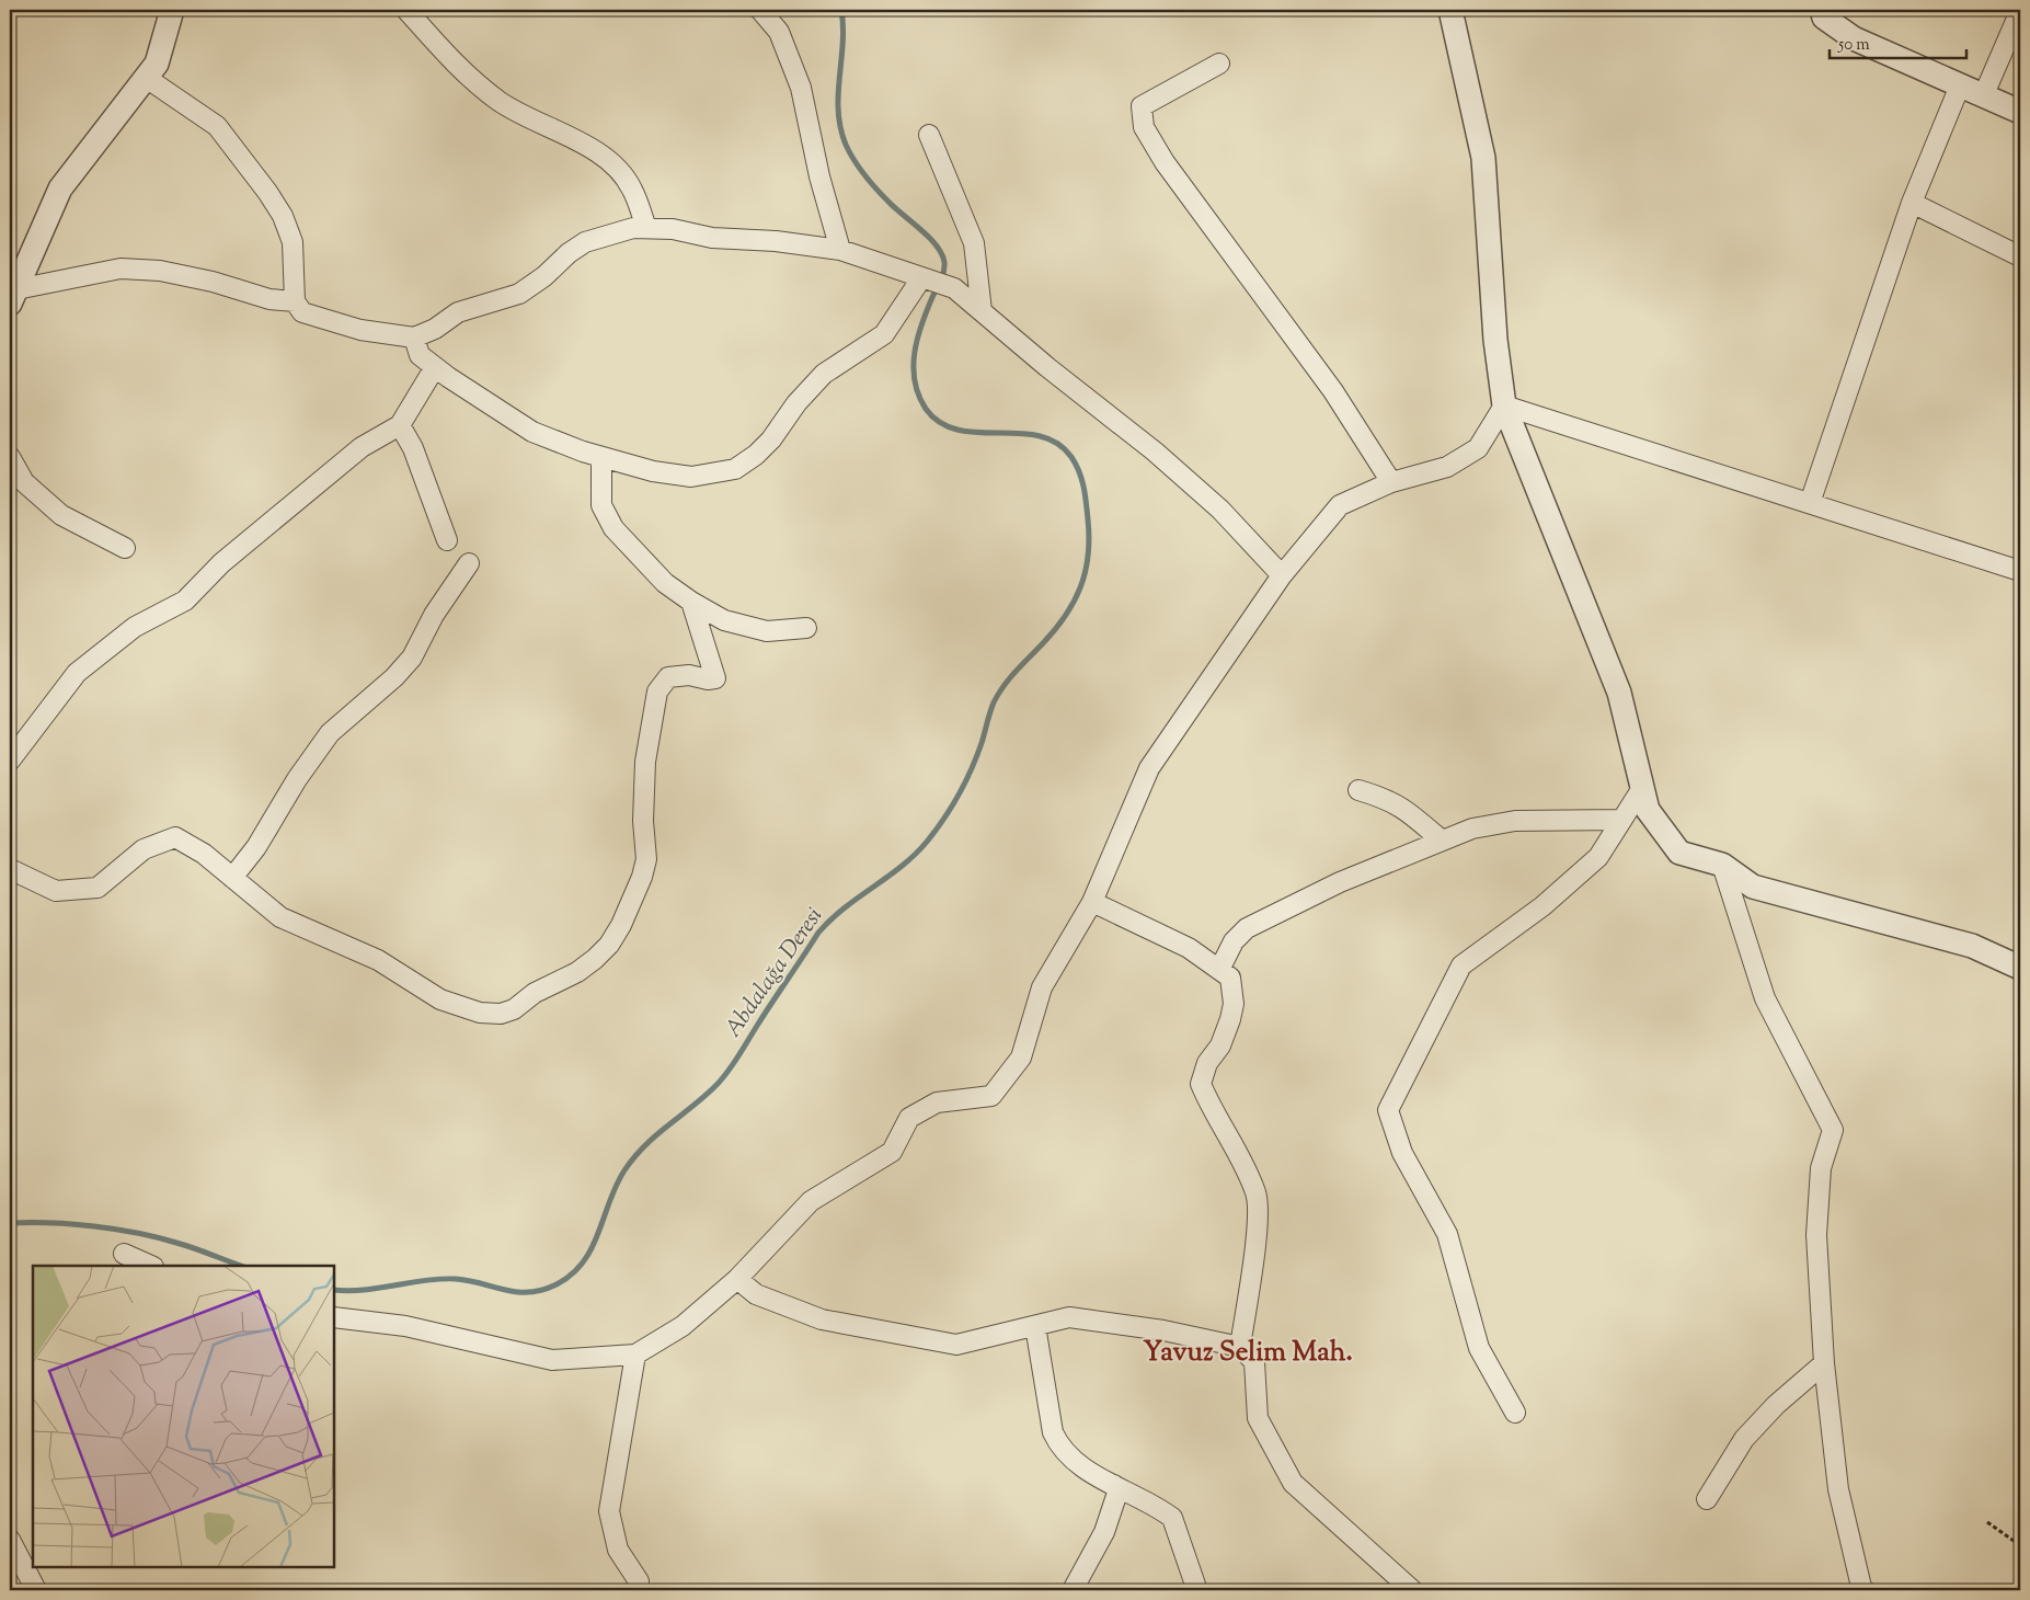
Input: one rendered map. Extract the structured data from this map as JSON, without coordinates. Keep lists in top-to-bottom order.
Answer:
{
  "districts": ["Yavuz Selim Mah."],
  "water": ["Abdalağa Deresi"],
  "scale_bar": "50 m"
}
